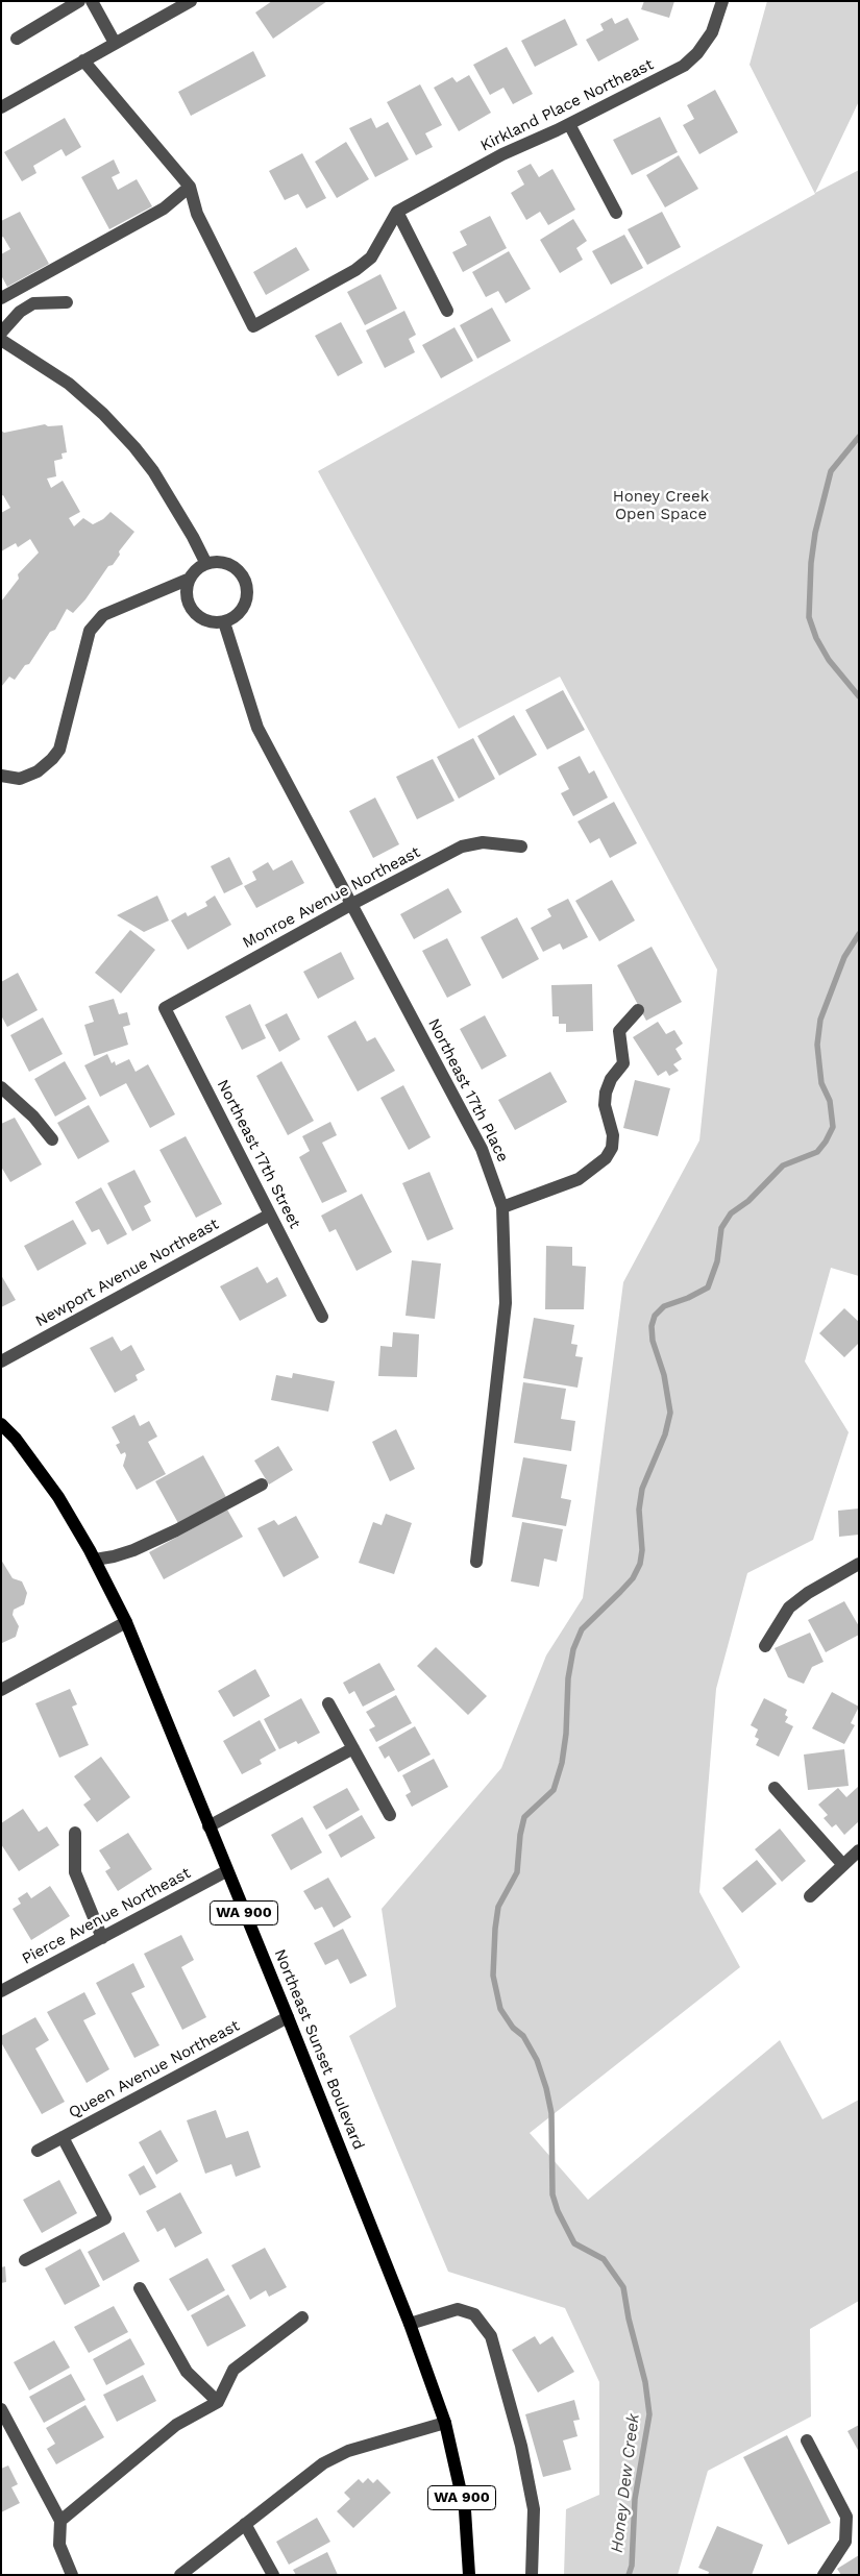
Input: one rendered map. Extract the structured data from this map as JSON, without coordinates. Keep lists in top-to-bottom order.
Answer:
{
  "streets": {
    "main road": ["WA 900", "Northeast Sunset Boulevard"],
    "street": [
      "Kirkland Place Northeast",
      "Monroe Avenue Northeast",
      "Northeast 17th Place",
      "Northeast 17th Street",
      "Newport Avenue Northeast",
      "Pierce Avenue Northeast",
      "Queen Avenue Northeast"
    ]
  },
  "crossings": [
    ["Monroe Avenue Northeast", "Northeast 17th Place"],
    ["Monroe Avenue Northeast", "Northeast 17th Street"],
    ["Northeast 17th Street", "Newport Avenue Northeast"],
    ["Pierce Avenue Northeast", "Northeast Sunset Boulevard"],
    ["Northeast Sunset Boulevard", "Queen Avenue Northeast"]
  ],
  "water": ["Honey Dew Creek"],
  "parks": ["Honey Creek Open Space"]
}
